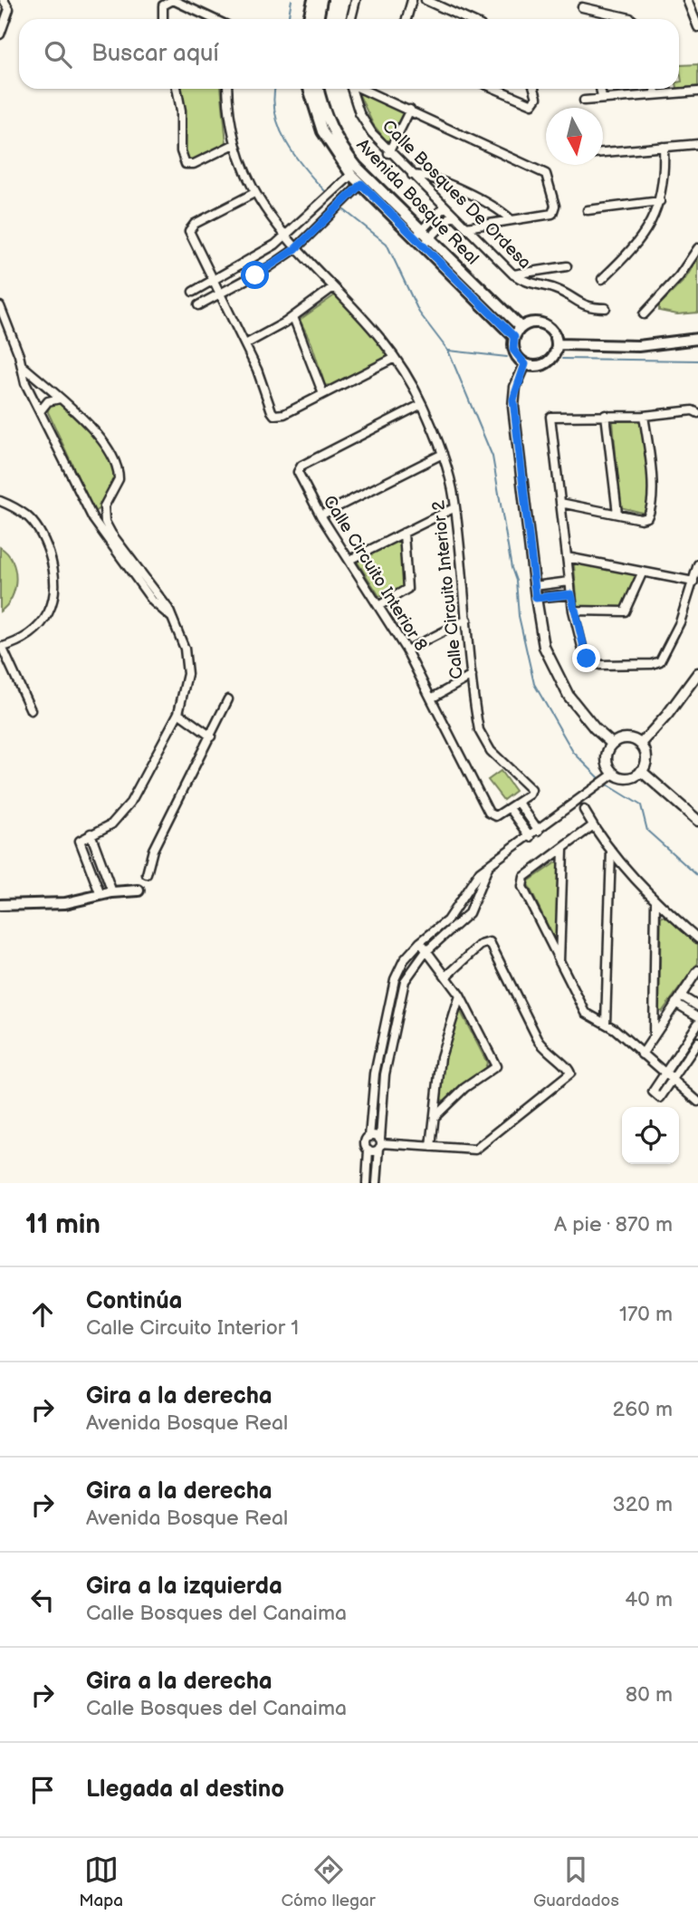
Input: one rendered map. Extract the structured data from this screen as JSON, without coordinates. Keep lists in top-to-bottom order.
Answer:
{
  "streets": {
    "main road": ["Avenida Bosque Real"],
    "street": ["Calle Bosques De Ordesa", "Calle Circuito Interior 8", "Calle Circuito Interior 2"]
  },
  "crossings": [
    ["Calle Circuito Interior 8", "Calle Circuito Interior 2"]
  ],
  "north": "bottom",
  "page": {
    "search": "Buscar aquí",
    "heading": ["11 min", "A pie · 870 m"],
    "list": [
      ["Continúa", "Calle Circuito Interior 1", "170 m"],
      ["Gira a la derecha", "Avenida Bosque Real", "260 m"],
      ["Gira a la derecha", "Avenida Bosque Real", "320 m"],
      ["Gira a la izquierda", "Calle Bosques del Canaima", "40 m"],
      ["Gira a la derecha", "Calle Bosques del Canaima", "80 m"],
      "Llegada al destino"
    ],
    "nav": ["Mapa", "Cómo llegar", "Guardados"]
  }
}
